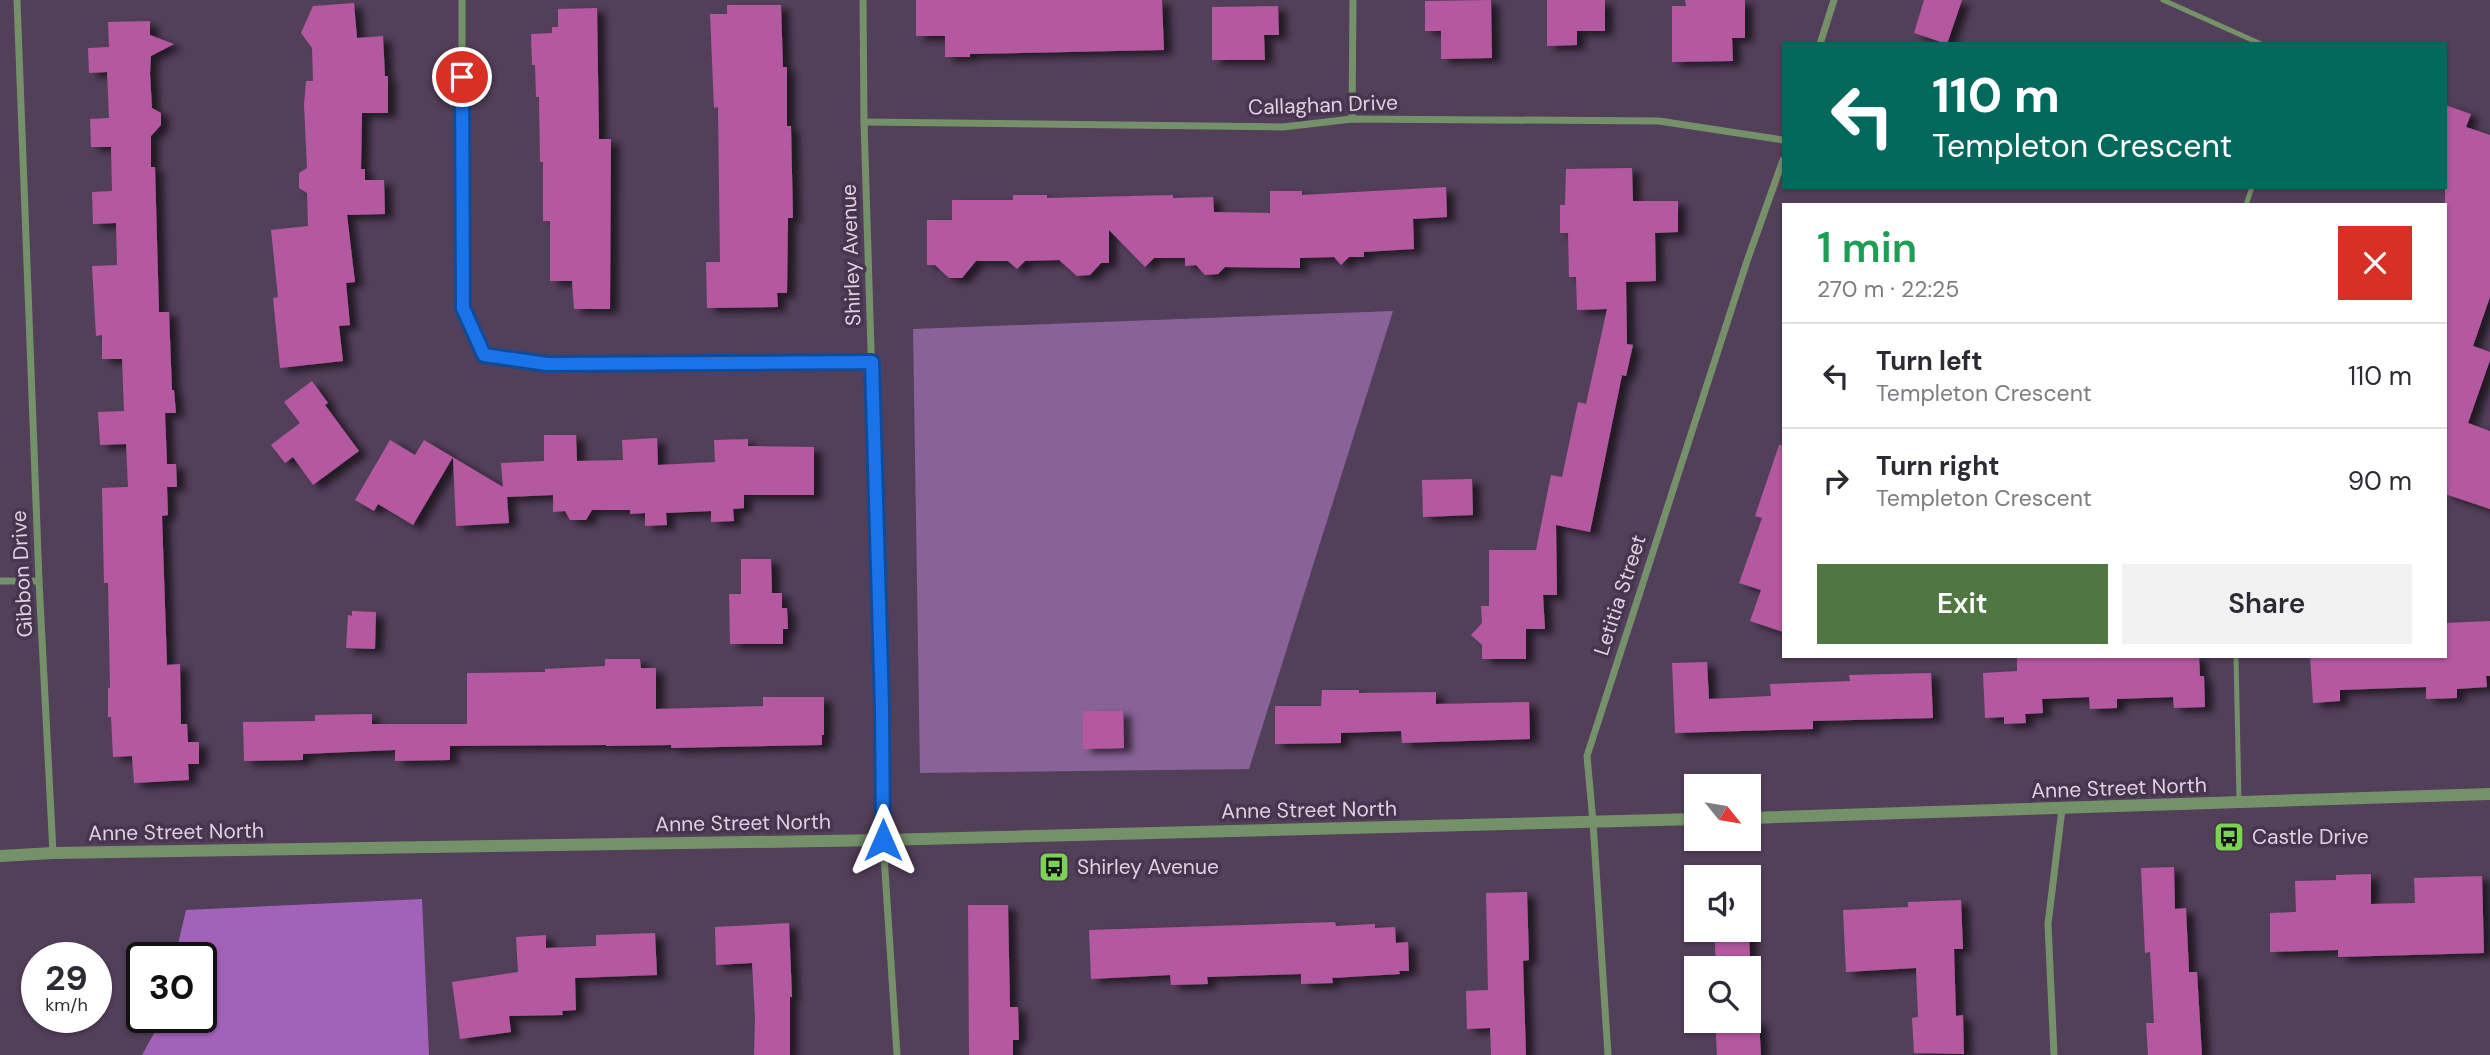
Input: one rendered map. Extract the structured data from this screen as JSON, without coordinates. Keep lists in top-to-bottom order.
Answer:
{
  "streets": {
    "street": [
      "Callaghan Drive",
      "Shirley Avenue",
      "Gibbon Drive",
      "Letitia Street",
      "Anne Street North"
    ]
  },
  "crossings": [
    ["Callaghan Drive", "Shirley Avenue"],
    ["Shirley Avenue", "Anne Street North"],
    ["Gibbon Drive", "Anne Street North"],
    ["Letitia Street", "Anne Street North"]
  ],
  "places": {
    "bus stop": ["Castle Drive", "Shirley Avenue"]
  },
  "north": "bottom right",
  "page": {
    "turn": ["110 m", "Templeton Crescent"],
    "heading": ["1 min", "270 m · 22:25"],
    "list": [
      {
        "name": "Turn left",
        "note": "Templeton Crescent",
        "value": "110 m"
      },
      {
        "name": "Turn right",
        "note": "Templeton Crescent",
        "value": "90 m"
      }
    ],
    "buttons": ["Exit", "Share"],
    "speed": "29 km/h",
    "limit": "30"
  }
}
